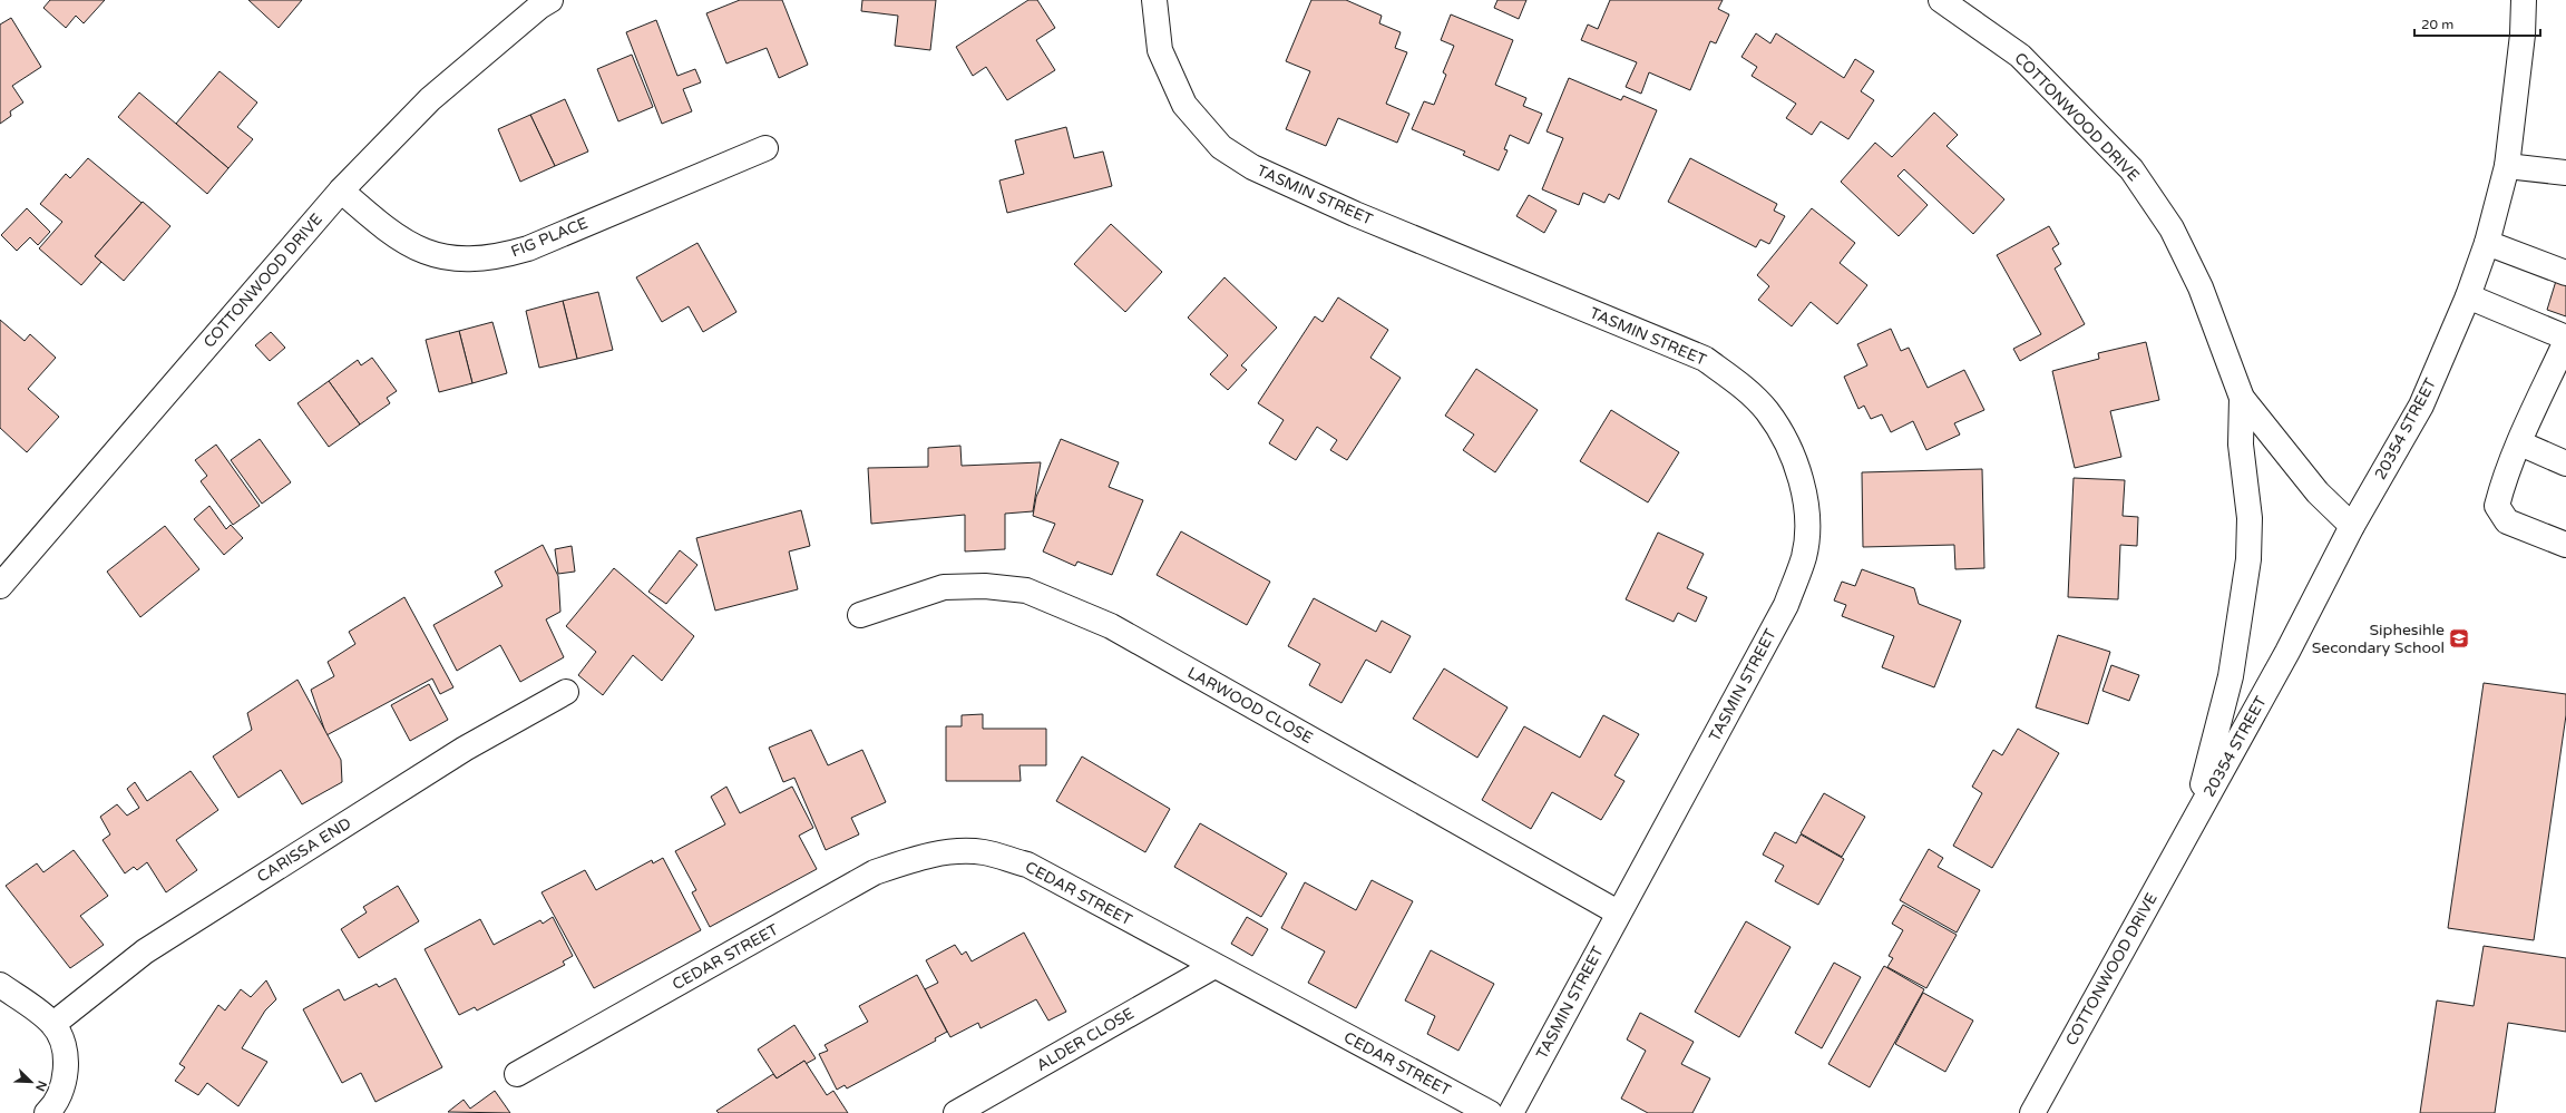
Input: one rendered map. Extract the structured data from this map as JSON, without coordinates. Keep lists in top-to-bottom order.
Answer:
{
  "streets": {
    "street": [
      "COTTONWOOD DRIVE",
      "TASMIN STREET",
      "FIG PLACE",
      "20354 STREET",
      "LARWOOD CLOSE",
      "CARISSA END",
      "CEDAR STREET",
      "ALDER CLOSE"
    ]
  },
  "crossings": [
    ["COTTONWOOD DRIVE", "FIG PLACE"],
    ["COTTONWOOD DRIVE", "20354 STREET"],
    ["TASMIN STREET", "LARWOOD CLOSE"],
    ["CEDAR STREET", "ALDER CLOSE"]
  ],
  "places": {
    "school or university": ["Siphesihle Secondary School"]
  },
  "scale_bar": "20 m",
  "north": "bottom right"
}
